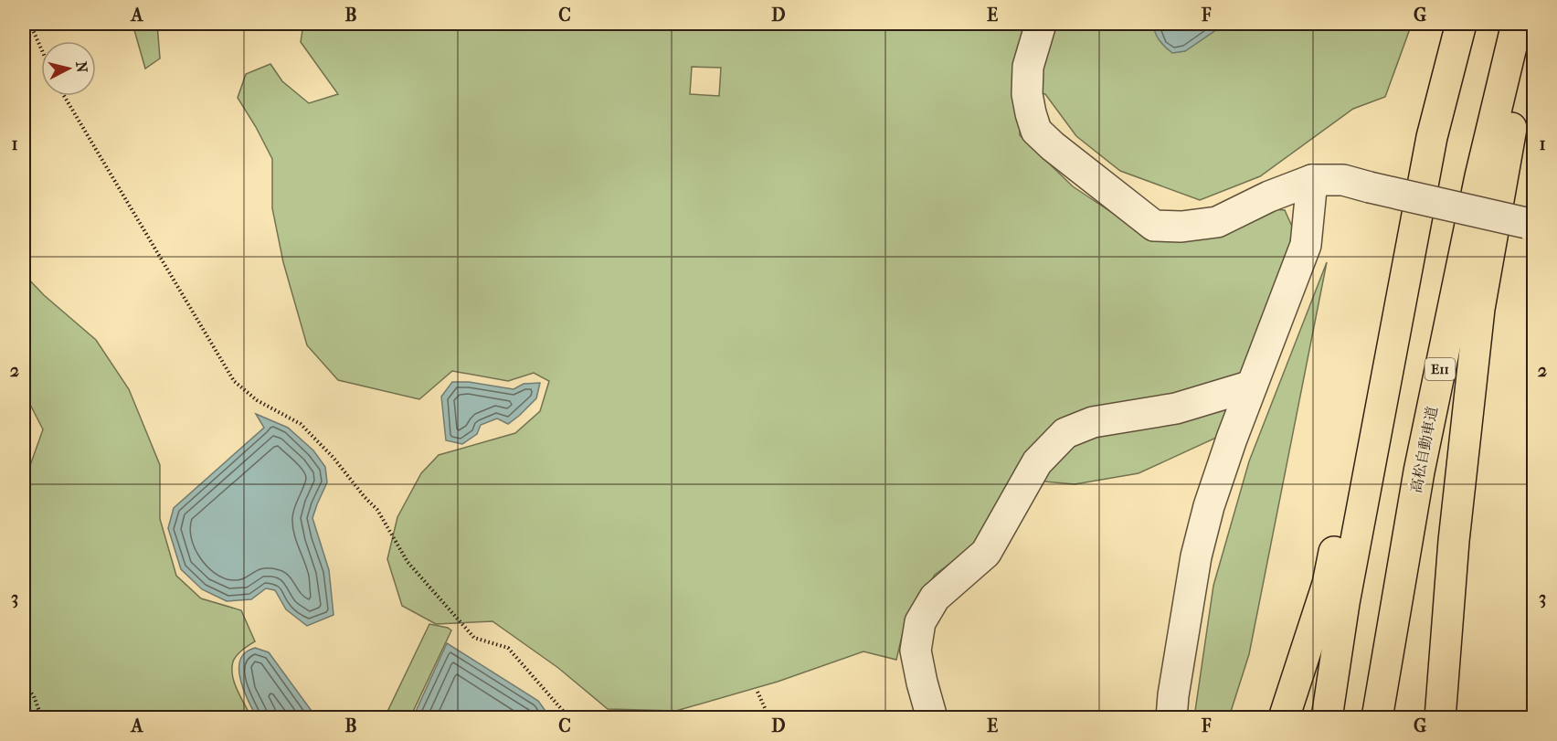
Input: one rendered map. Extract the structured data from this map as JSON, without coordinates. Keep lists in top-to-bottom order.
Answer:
{
  "streets": {
    "highway": ["E11", "高松自動車道"]
  },
  "north": "right",
  "grid": {
    "columns": [
      "A",
      "B",
      "C",
      "D",
      "E",
      "F",
      "G"
    ],
    "rows": ["1", "2", "3"]
  }
}
